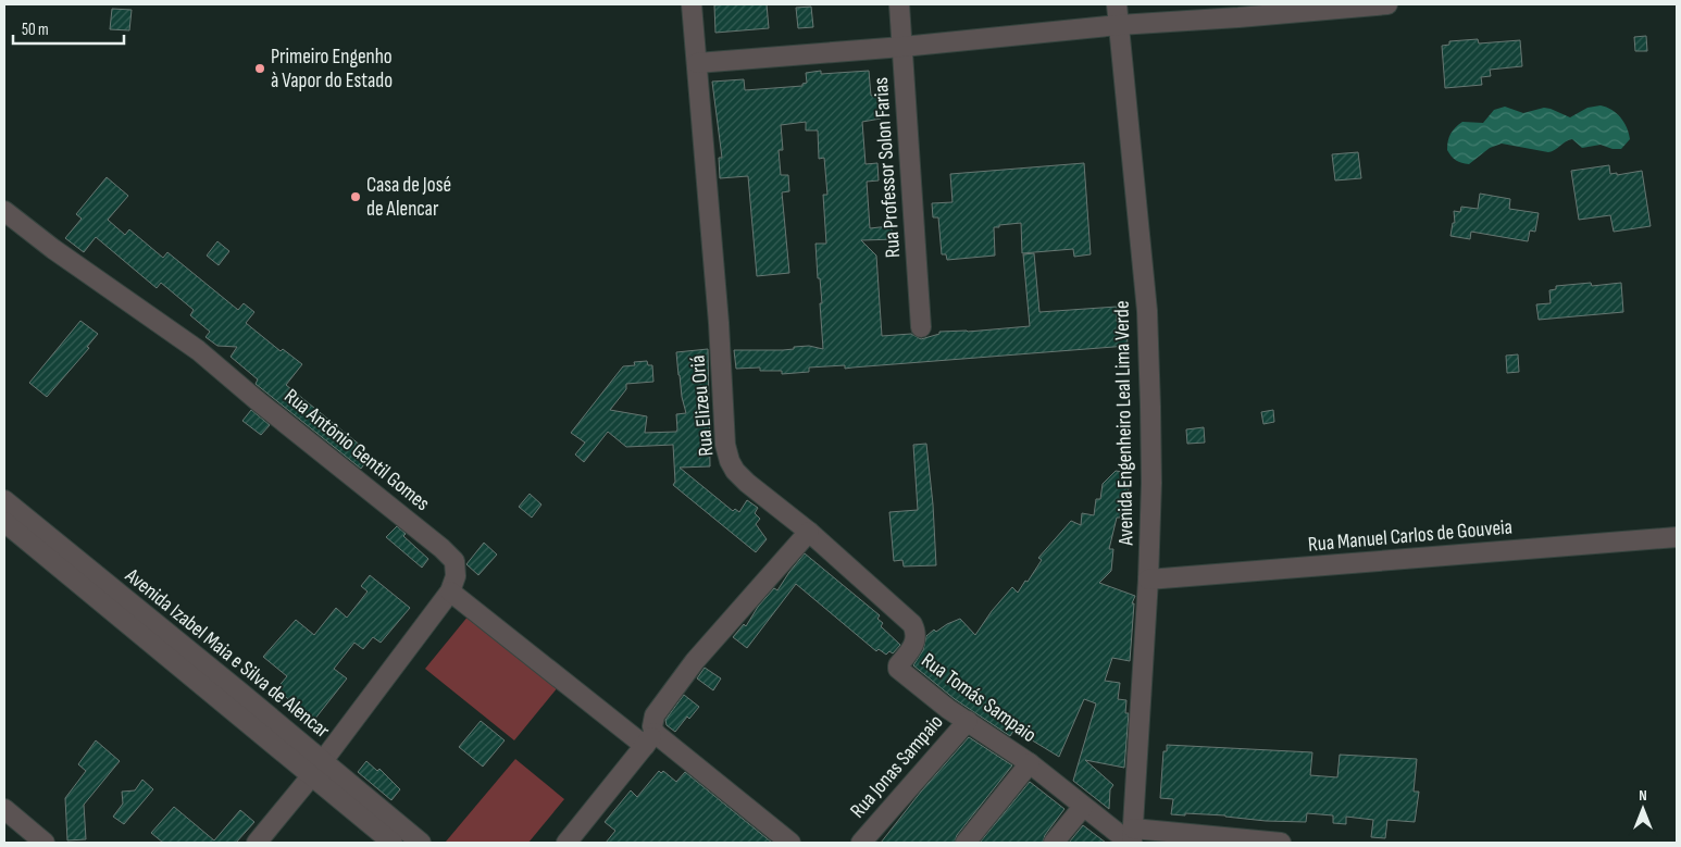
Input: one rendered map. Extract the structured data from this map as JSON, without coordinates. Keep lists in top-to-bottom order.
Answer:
{
  "streets": {
    "street": [
      "Rua Professor Solon Farias",
      "Rua Elizeu Oriá",
      "Avenida Engenheiro Leal Lima Verde",
      "Rua Antônio Gentil Gomes",
      "Rua Manuel Carlos de Gouveia",
      "Avenida Izabel Maia e Silva de Alencar",
      "Rua Tomás Sampaio",
      "Rua Jonas Sampaio"
    ]
  },
  "crossings": [
    ["Rua Elizeu Oriá", "Rua Tomás Sampaio"],
    ["Avenida Engenheiro Leal Lima Verde", "Rua Manuel Carlos de Gouveia"],
    ["Avenida Engenheiro Leal Lima Verde", "Rua Tomás Sampaio"],
    ["Rua Tomás Sampaio", "Rua Jonas Sampaio"]
  ],
  "places": ["Primeiro Engenho à Vapor do Estado", "Casa de José de Alencar"],
  "scale_bar": "50 m",
  "north": "top"
}
